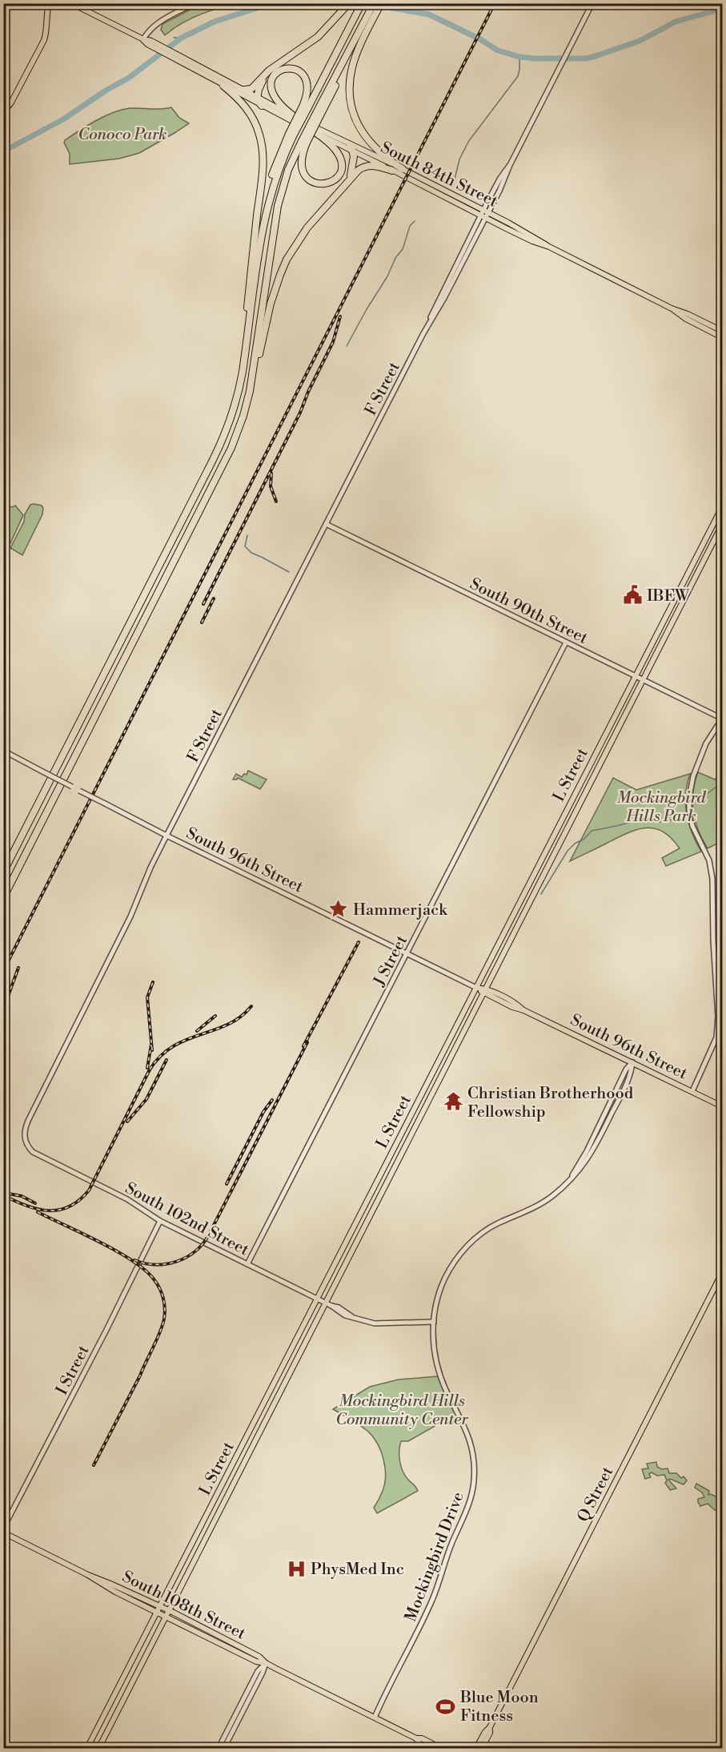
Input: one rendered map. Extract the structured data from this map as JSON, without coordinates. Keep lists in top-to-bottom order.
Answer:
{
  "streets": {
    "main road": [
      "South 84th Street",
      "L Street",
      "South 96th Street",
      "Q Street",
      "South 108th Street"
    ],
    "street": [
      "F Street",
      "South 90th Street",
      "J Street",
      "South 102nd Street",
      "I Street",
      "Mockingbird Drive"
    ]
  },
  "crossings": [
    ["South 84th Street", "F Street"],
    ["F Street", "South 90th Street"],
    ["F Street", "South 96th Street"],
    ["F Street", "South 102nd Street"],
    ["South 90th Street", "L Street"],
    ["South 90th Street", "J Street"],
    ["L Street", "South 96th Street"],
    ["L Street", "South 102nd Street"],
    ["L Street", "South 108th Street"],
    ["South 96th Street", "J Street"],
    ["South 96th Street", "Mockingbird Drive"],
    ["J Street", "South 102nd Street"],
    ["South 102nd Street", "I Street"],
    ["South 102nd Street", "Mockingbird Drive"],
    ["Mockingbird Drive", "South 108th Street"]
  ],
  "parks": ["Conoco Park", "Mockingbird Hills Park", "Mockingbird Hills Community Center"],
  "places": {
    "public building": ["IBEW"],
    "place": ["Hammerjack"],
    "temple": ["Christian Brotherhood Fellowship"],
    "hospital": ["PhysMed Inc"],
    "sports": ["Blue Moon Fitness"]
  }
}
